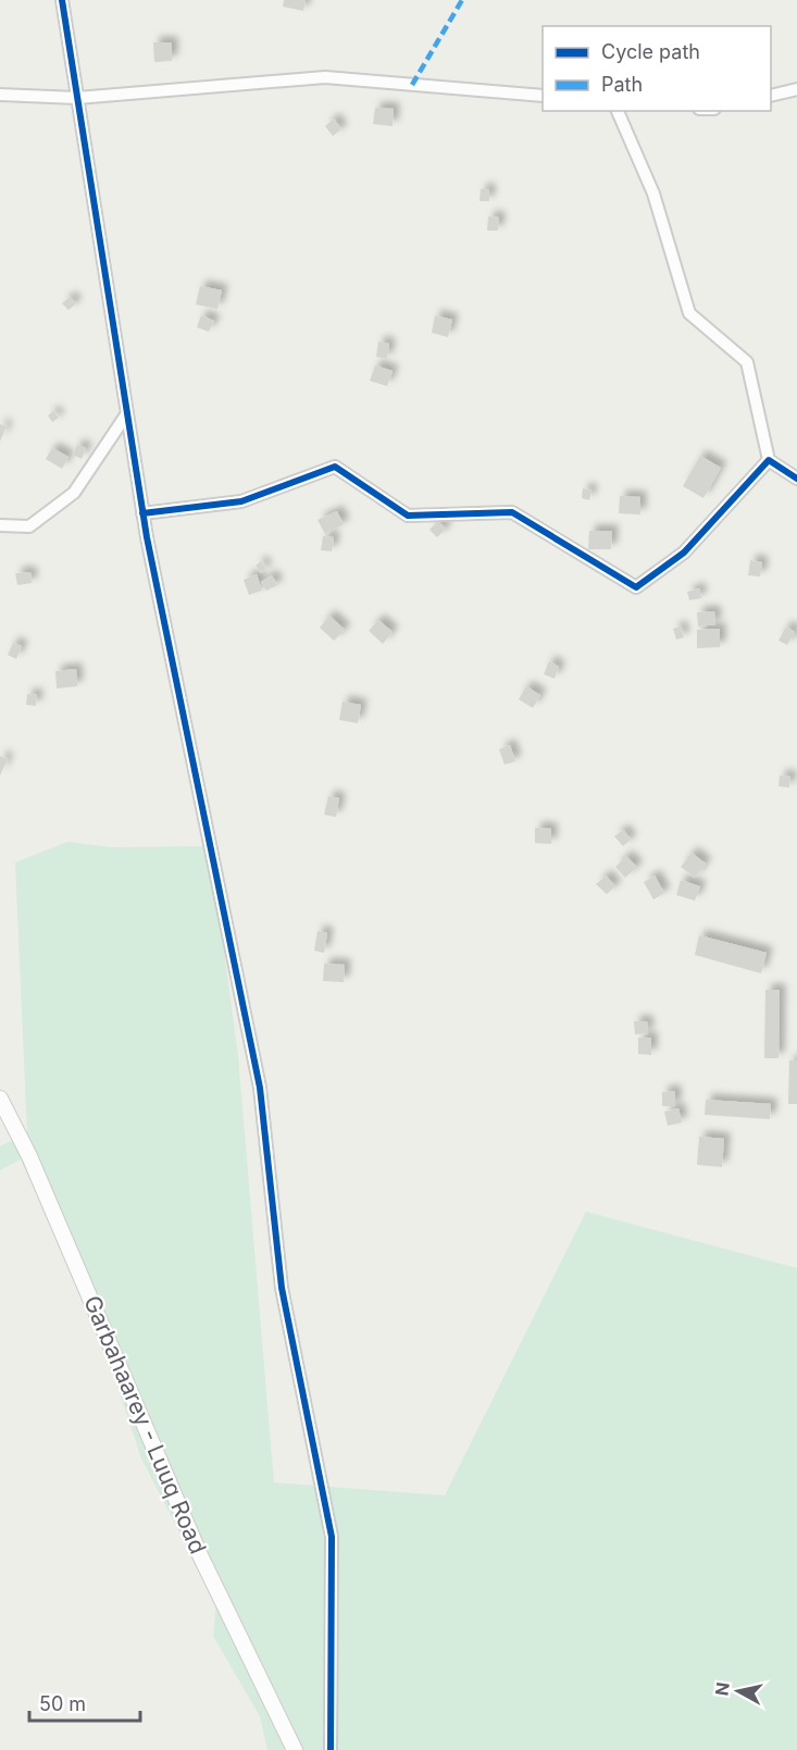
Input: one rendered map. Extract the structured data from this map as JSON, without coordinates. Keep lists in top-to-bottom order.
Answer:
{
  "streets": {
    "street": ["Garbahaarey - Luuq Road"]
  },
  "legend": ["Cycle path", "Path"],
  "scale_bar": "50 m",
  "north": "left"
}
